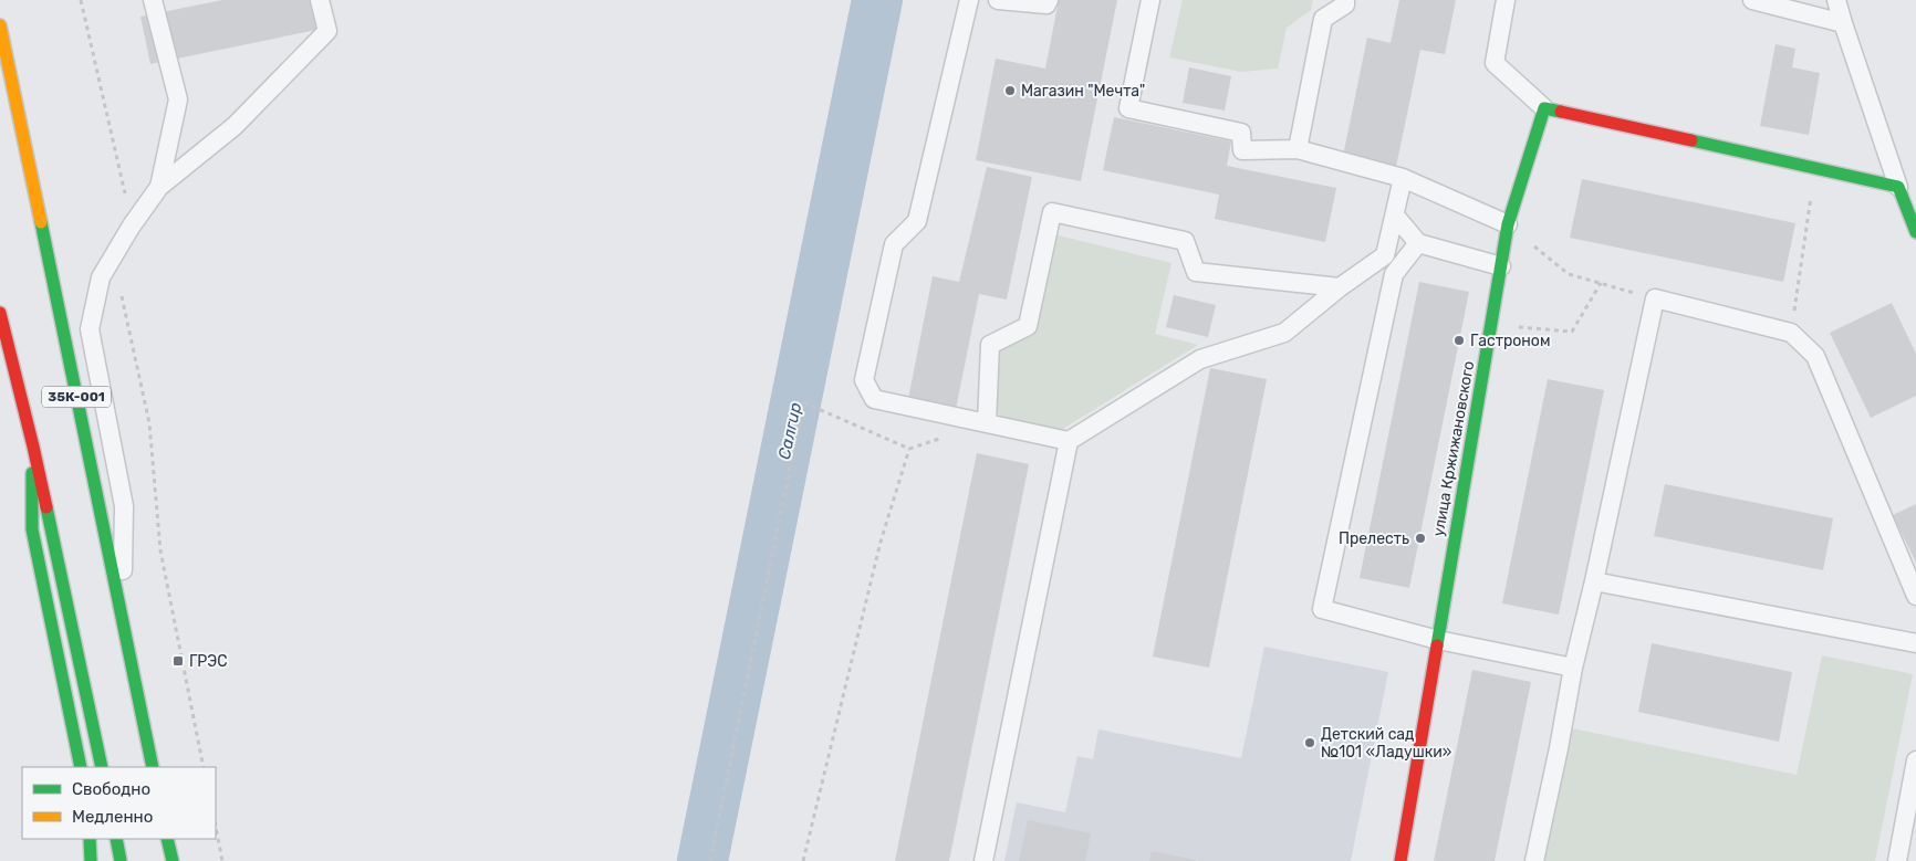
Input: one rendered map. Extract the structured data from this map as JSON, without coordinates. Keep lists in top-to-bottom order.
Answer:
{
  "streets": {
    "street": ["35К-001", "улица Кржижановского"]
  },
  "water": ["Салгир"],
  "places": {
    "other": [
      "Магазин \"Мечта\"",
      "Гастроном",
      "Прелесть",
      "Детский сад №101 «Ладушки»"
    ],
    "transit": ["ГРЭС"]
  },
  "legend": ["Свободно", "Медленно"]
}
